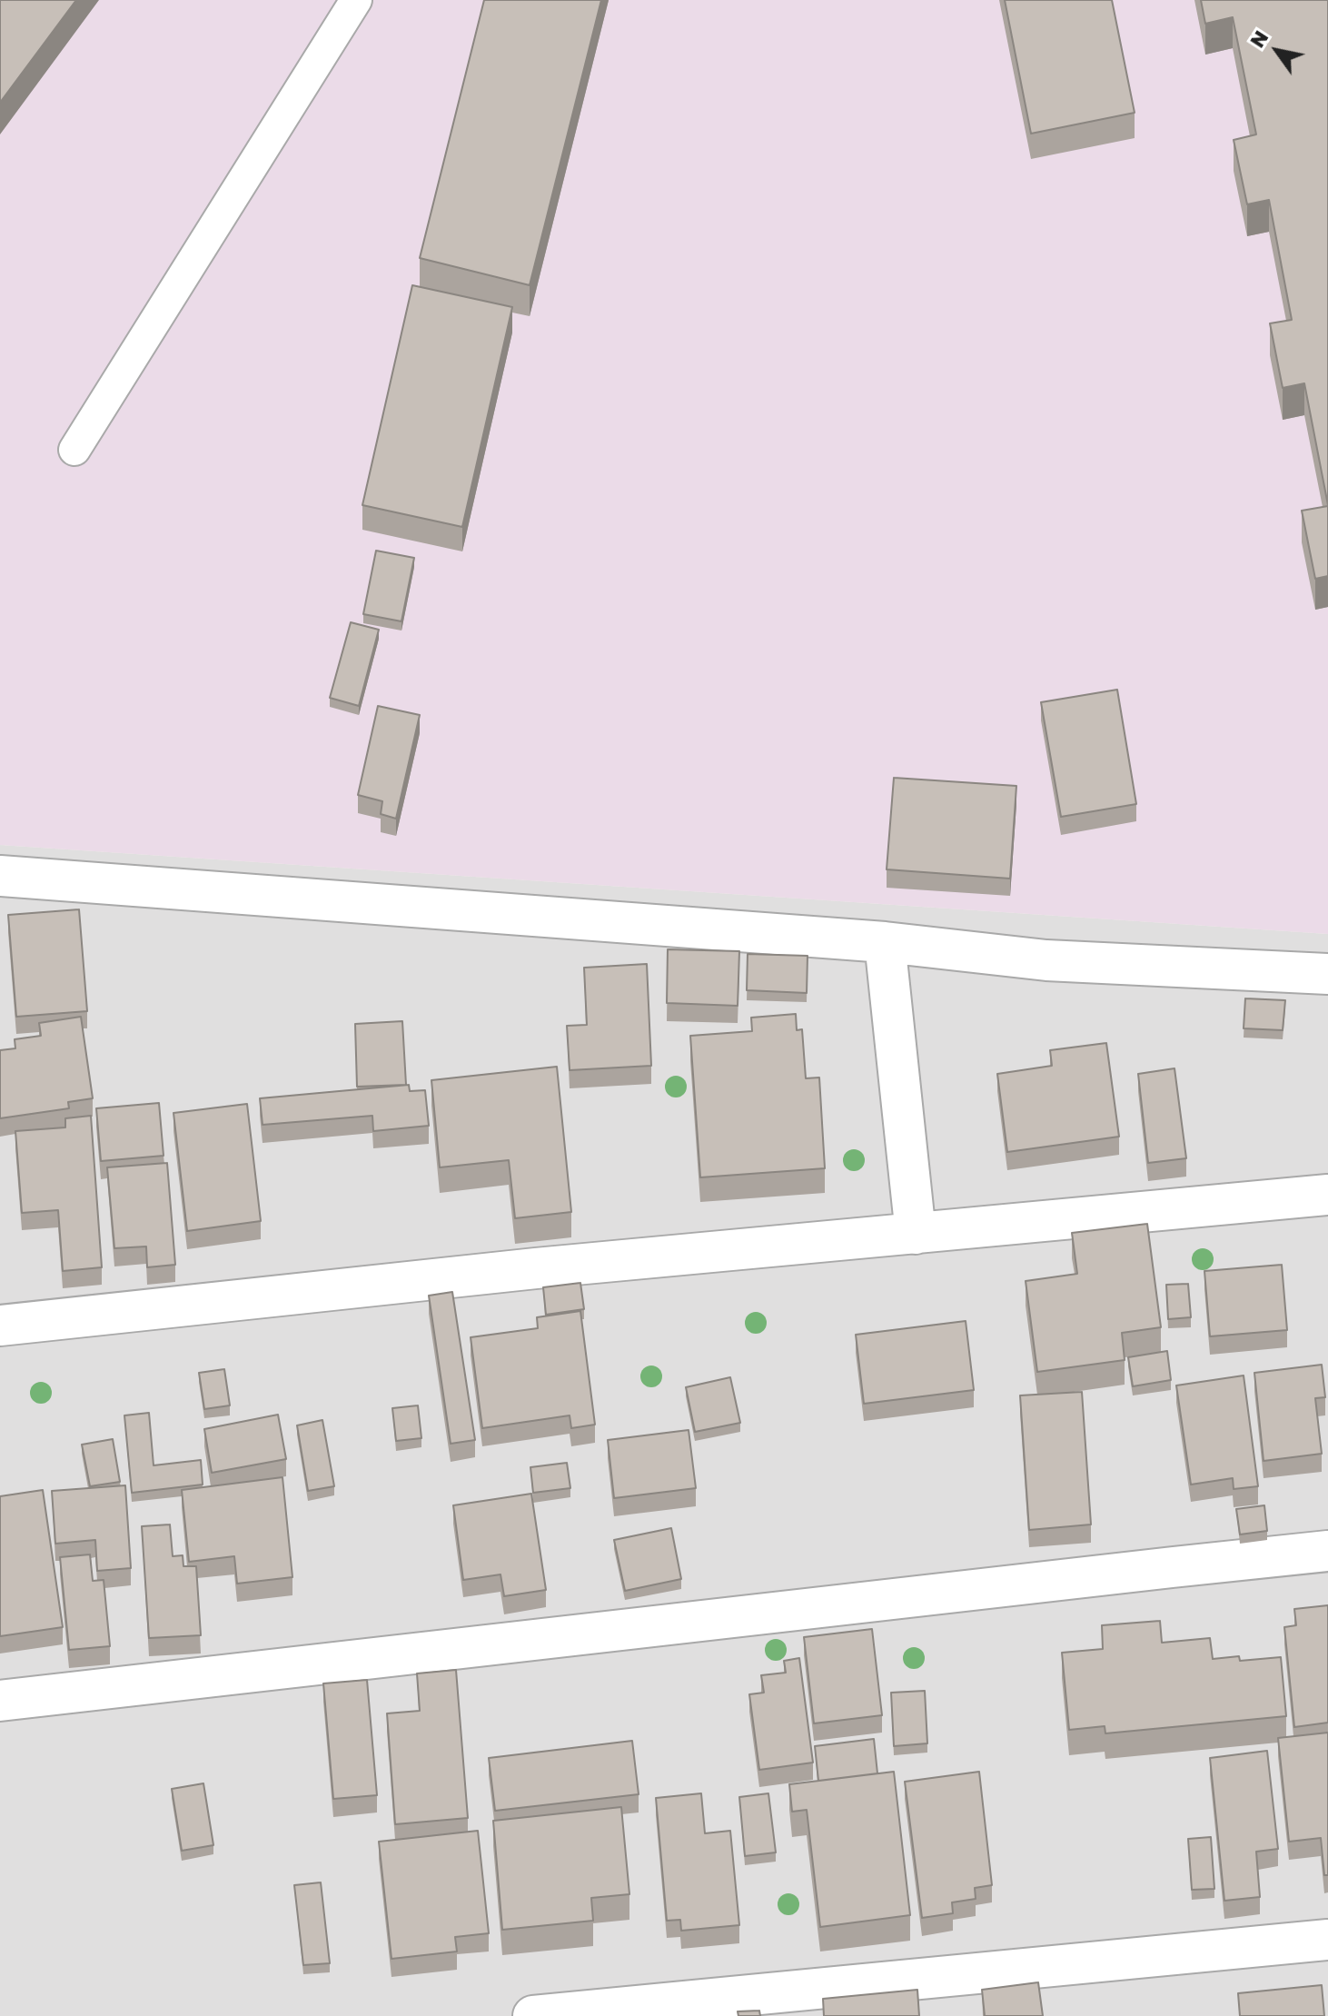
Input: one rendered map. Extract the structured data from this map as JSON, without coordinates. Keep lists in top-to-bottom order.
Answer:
{
  "north": "top left"
}
